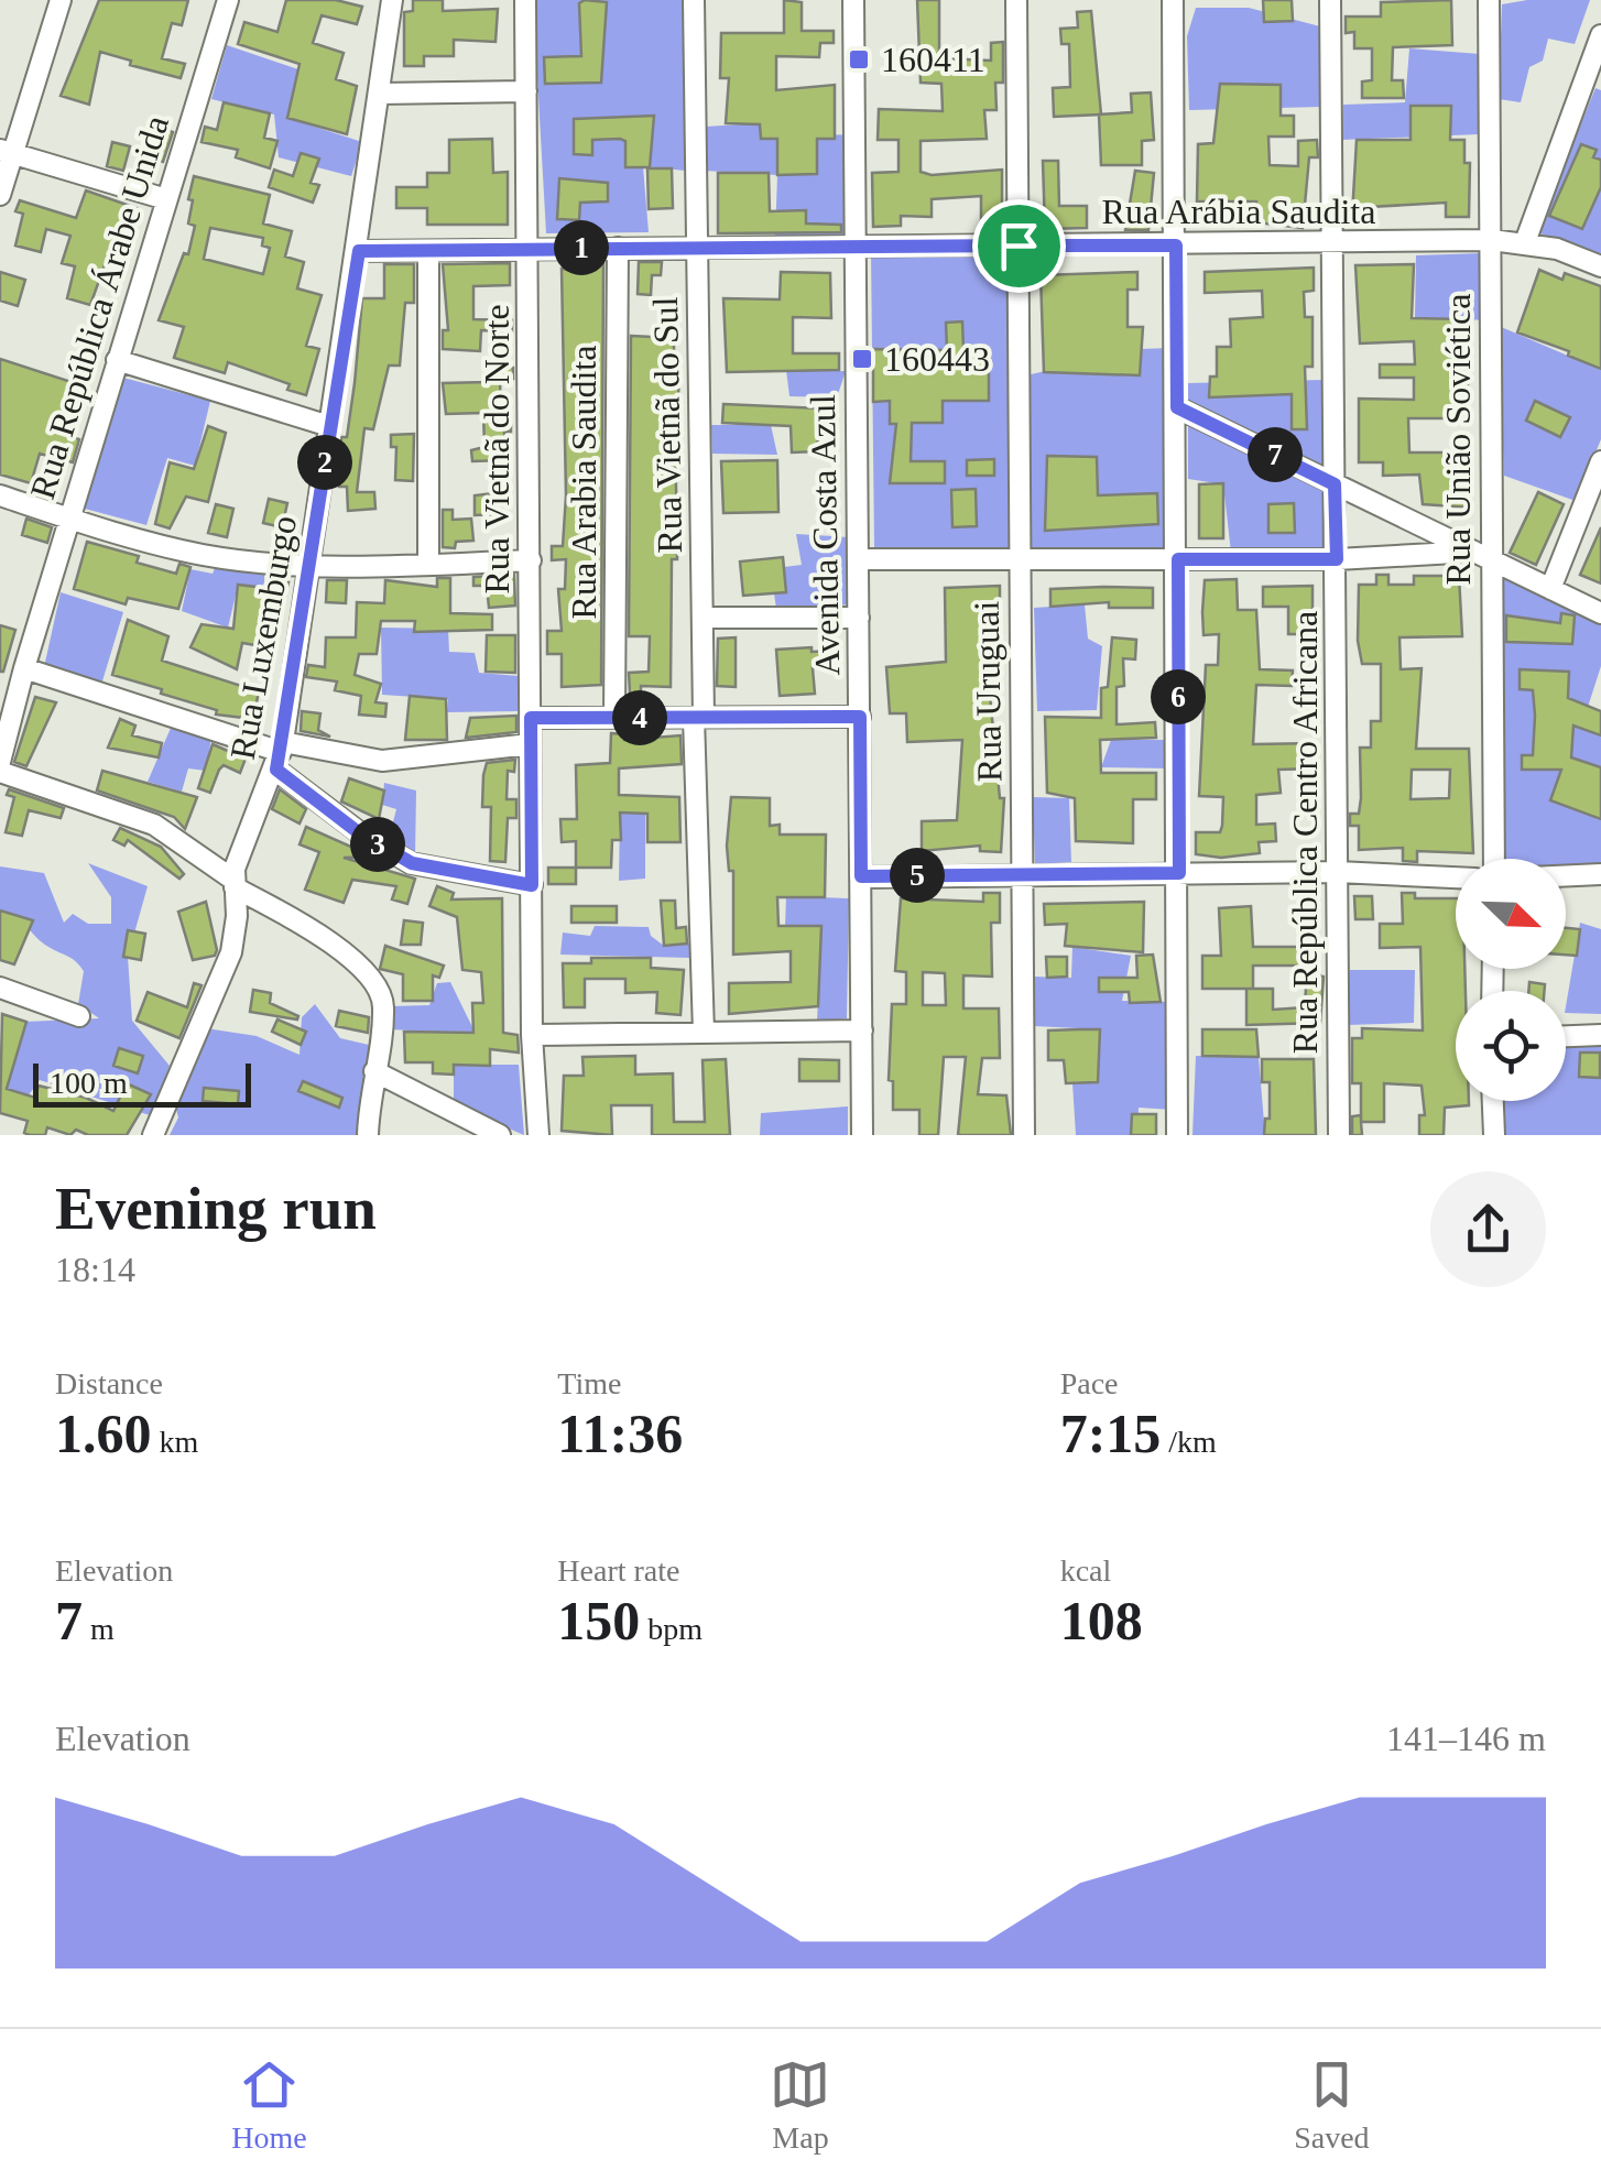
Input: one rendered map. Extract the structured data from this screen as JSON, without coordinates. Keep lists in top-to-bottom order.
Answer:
{
  "streets": {
    "street": [
      "Rua Arábia Saudita",
      "Rua República Árabe Unida",
      "Rua Vietnã do Sul",
      "Rua União Soviética",
      "Rua Vietnã do Norte",
      "Rua Arabia Saudita",
      "Avenida Costa Azul",
      "Rua Luxemburgo",
      "Rua Uruguai",
      "Rua República Centro Africana"
    ]
  },
  "crossings": [
    ["Rua Arábia Saudita", "Rua Vietnã do Sul"],
    ["Rua Arábia Saudita", "Rua União Soviética"],
    ["Rua Arábia Saudita", "Rua Vietnã do Norte"],
    ["Rua Arábia Saudita", "Rua Arabia Saudita"],
    ["Rua Arábia Saudita", "Avenida Costa Azul"],
    ["Rua Arábia Saudita", "Rua Luxemburgo"],
    ["Rua Arábia Saudita", "Rua Uruguai"],
    ["Rua Arábia Saudita", "Rua República Centro Africana"]
  ],
  "places": {
    "transit": ["160411", "160443"]
  },
  "scale_bar": "100 m",
  "north": "bottom right",
  "page": {
    "pins": [
      "1",
      "7",
      "2",
      "6",
      "4",
      "3",
      "5"
    ],
    "scale": "100 m",
    "heading": ["Evening run", "18:14"],
    "stats": [
      ["Distance", "1.60 km"],
      ["Time", "11:36"],
      ["Pace", "7:15 /km"],
      ["Elevation", "7 m"],
      ["Heart rate", "150 bpm"],
      ["kcal", "108"]
    ],
    "chart": ["Elevation", "141–146 m"],
    "tabs": ["Home", "Map", "Saved"]
  }
}
